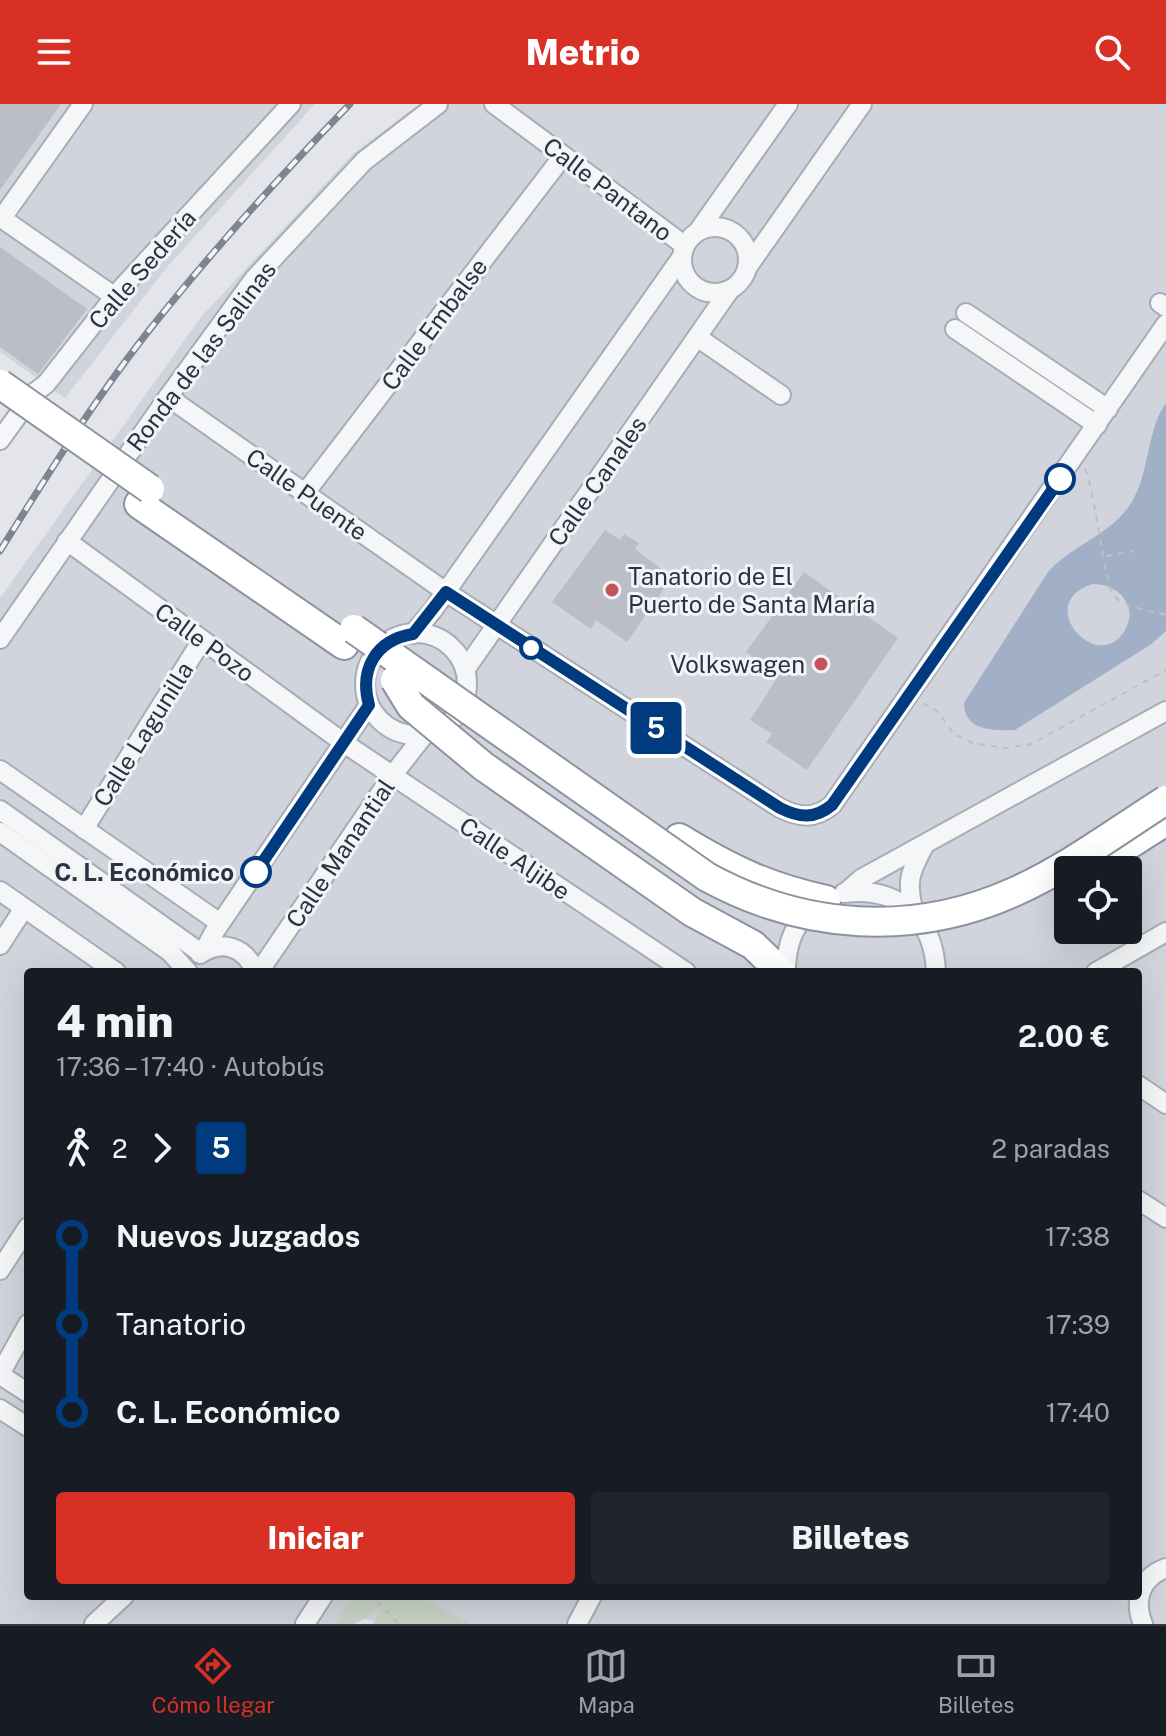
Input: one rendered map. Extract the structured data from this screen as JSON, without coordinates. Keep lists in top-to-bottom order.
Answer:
{
  "streets": {
    "street": [
      "Calle Pantano",
      "Calle Sedería",
      "Calle Embalse",
      "Ronda de las Salinas",
      "Calle Canales",
      "Calle Puente",
      "Calle Pozo",
      "Calle Lagunilla",
      "Calle Manantial",
      "Calle Aljibe"
    ]
  },
  "crossings": [
    ["Calle Pantano", "Calle Embalse"],
    ["Calle Pantano", "Calle Canales"],
    ["Calle Embalse", "Calle Puente"],
    ["Ronda de las Salinas", "Calle Puente"],
    ["Ronda de las Salinas", "Calle Pozo"],
    ["Calle Canales", "Calle Puente"],
    ["Calle Canales", "Calle Manantial"],
    ["Calle Pozo", "Calle Lagunilla"],
    ["Calle Pozo", "Calle Aljibe"],
    ["Calle Manantial", "Calle Aljibe"]
  ],
  "places": ["Tanatorio de El Puerto de Santa María", "Volkswagen", "C. L. Económico"],
  "lines": ["bus line 5"],
  "page": {
    "header": "Metrio",
    "on_map": "5",
    "heading": ["4 min", "17:36 – 17:40 · Autobús", "2.00 €"],
    "legs": ["2", "5", "2 paradas"],
    "list": [
      {
        "name": "Nuevos Juzgados",
        "value": "17:38"
      },
      {
        "name": "Tanatorio",
        "value": "17:39"
      },
      {
        "name": "C. L. Económico",
        "value": "17:40"
      }
    ],
    "buttons": ["Iniciar", "Billetes"],
    "tabs": ["Cómo llegar", "Mapa", "Billetes"]
  }
}
